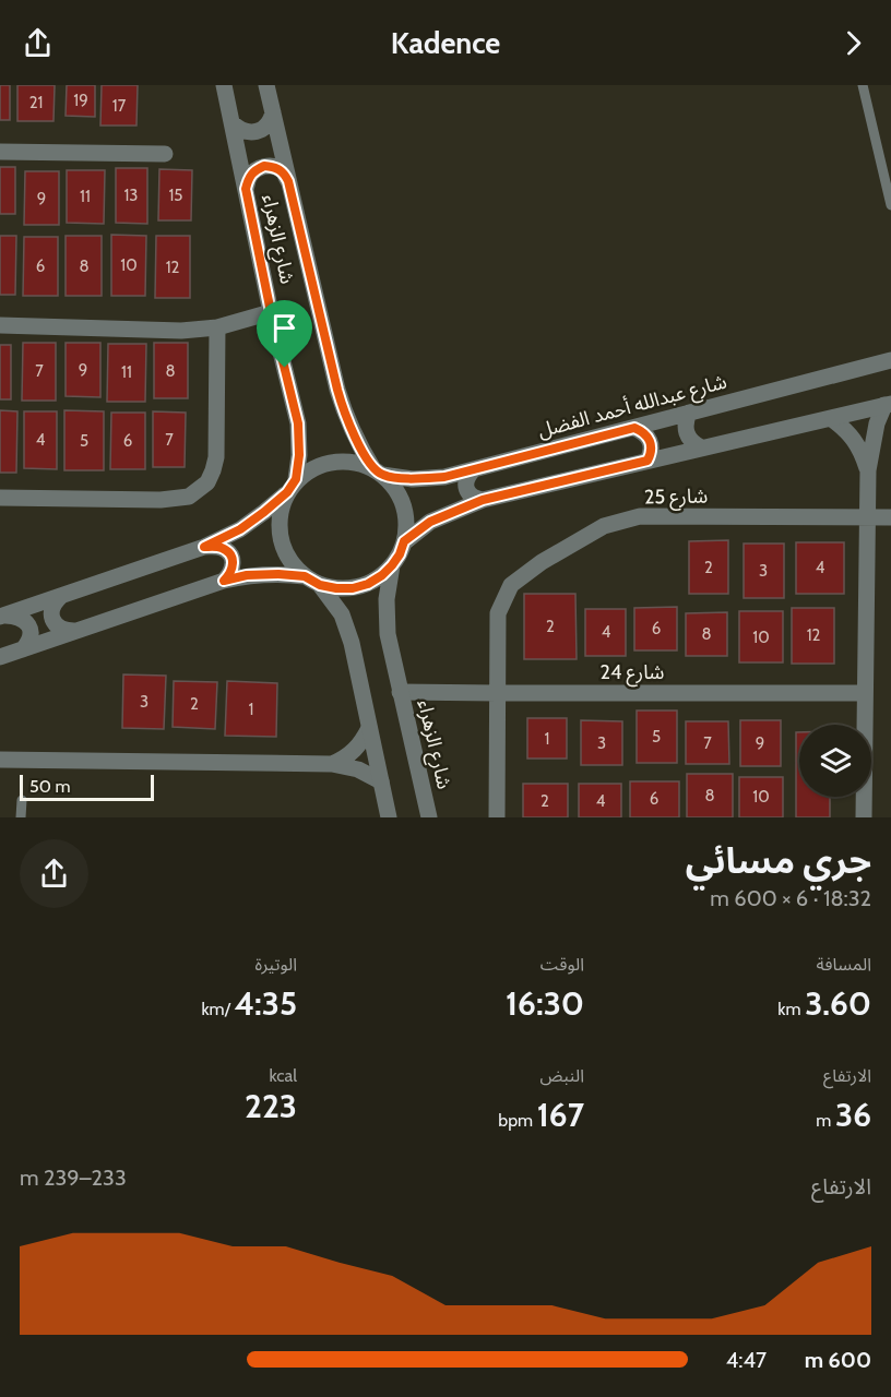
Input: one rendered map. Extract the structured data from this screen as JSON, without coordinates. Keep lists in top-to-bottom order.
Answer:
{
  "streets": {
    "street": [
      "شارع الزهراء",
      "شارع عبدالله أحمد الفضل",
      "شارع 25",
      "شارع 24"
    ]
  },
  "crossings": [
    ["شارع الزهراء", "شارع عبدالله أحمد الفضل"],
    ["شارع الزهراء", "شارع 24"],
    ["شارع 25", "شارع 24"]
  ],
  "house_numbers": [
    "19",
    "21",
    "17",
    "13",
    "15",
    "11",
    "9",
    "10",
    "6",
    "8",
    "12",
    "9",
    "7",
    "8",
    "11",
    "4",
    "7",
    "5",
    "6",
    "2",
    "4",
    "3",
    "2",
    "6",
    "4",
    "8",
    "12",
    "10",
    "3",
    "2",
    "1",
    "5",
    "1",
    "3",
    "7",
    "9",
    "8",
    "10",
    "6",
    "2",
    "4"
  ],
  "scale_bar": "50 m",
  "page": {
    "header": "Kadence",
    "scale": "50 m",
    "heading": ["جري مسائي", "18:32 · 6 × 600 m"],
    "stats": [
      ["المسافة", "3.60 km"],
      ["الوقت", "16:30"],
      ["الوتيرة", "4:35 /km"],
      ["الارتفاع", "36 m"],
      ["النبض", "167 bpm"],
      ["kcal", "223"]
    ],
    "chart": ["الارتفاع", "233–239 m"],
    "list": [
      {
        "name": "600 m",
        "note": "4:47"
      }
    ]
  }
}
